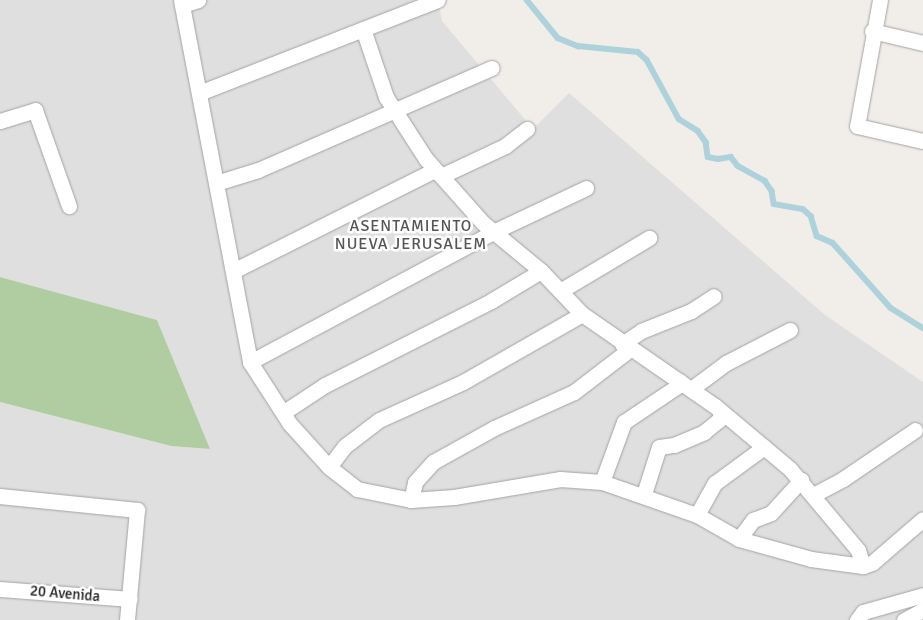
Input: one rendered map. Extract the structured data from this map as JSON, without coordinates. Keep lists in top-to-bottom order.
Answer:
{
  "streets": {
    "street": ["20 Avenida"]
  },
  "districts": ["ASENTAMIENTO NUEVA JERUSALEM"]
}
